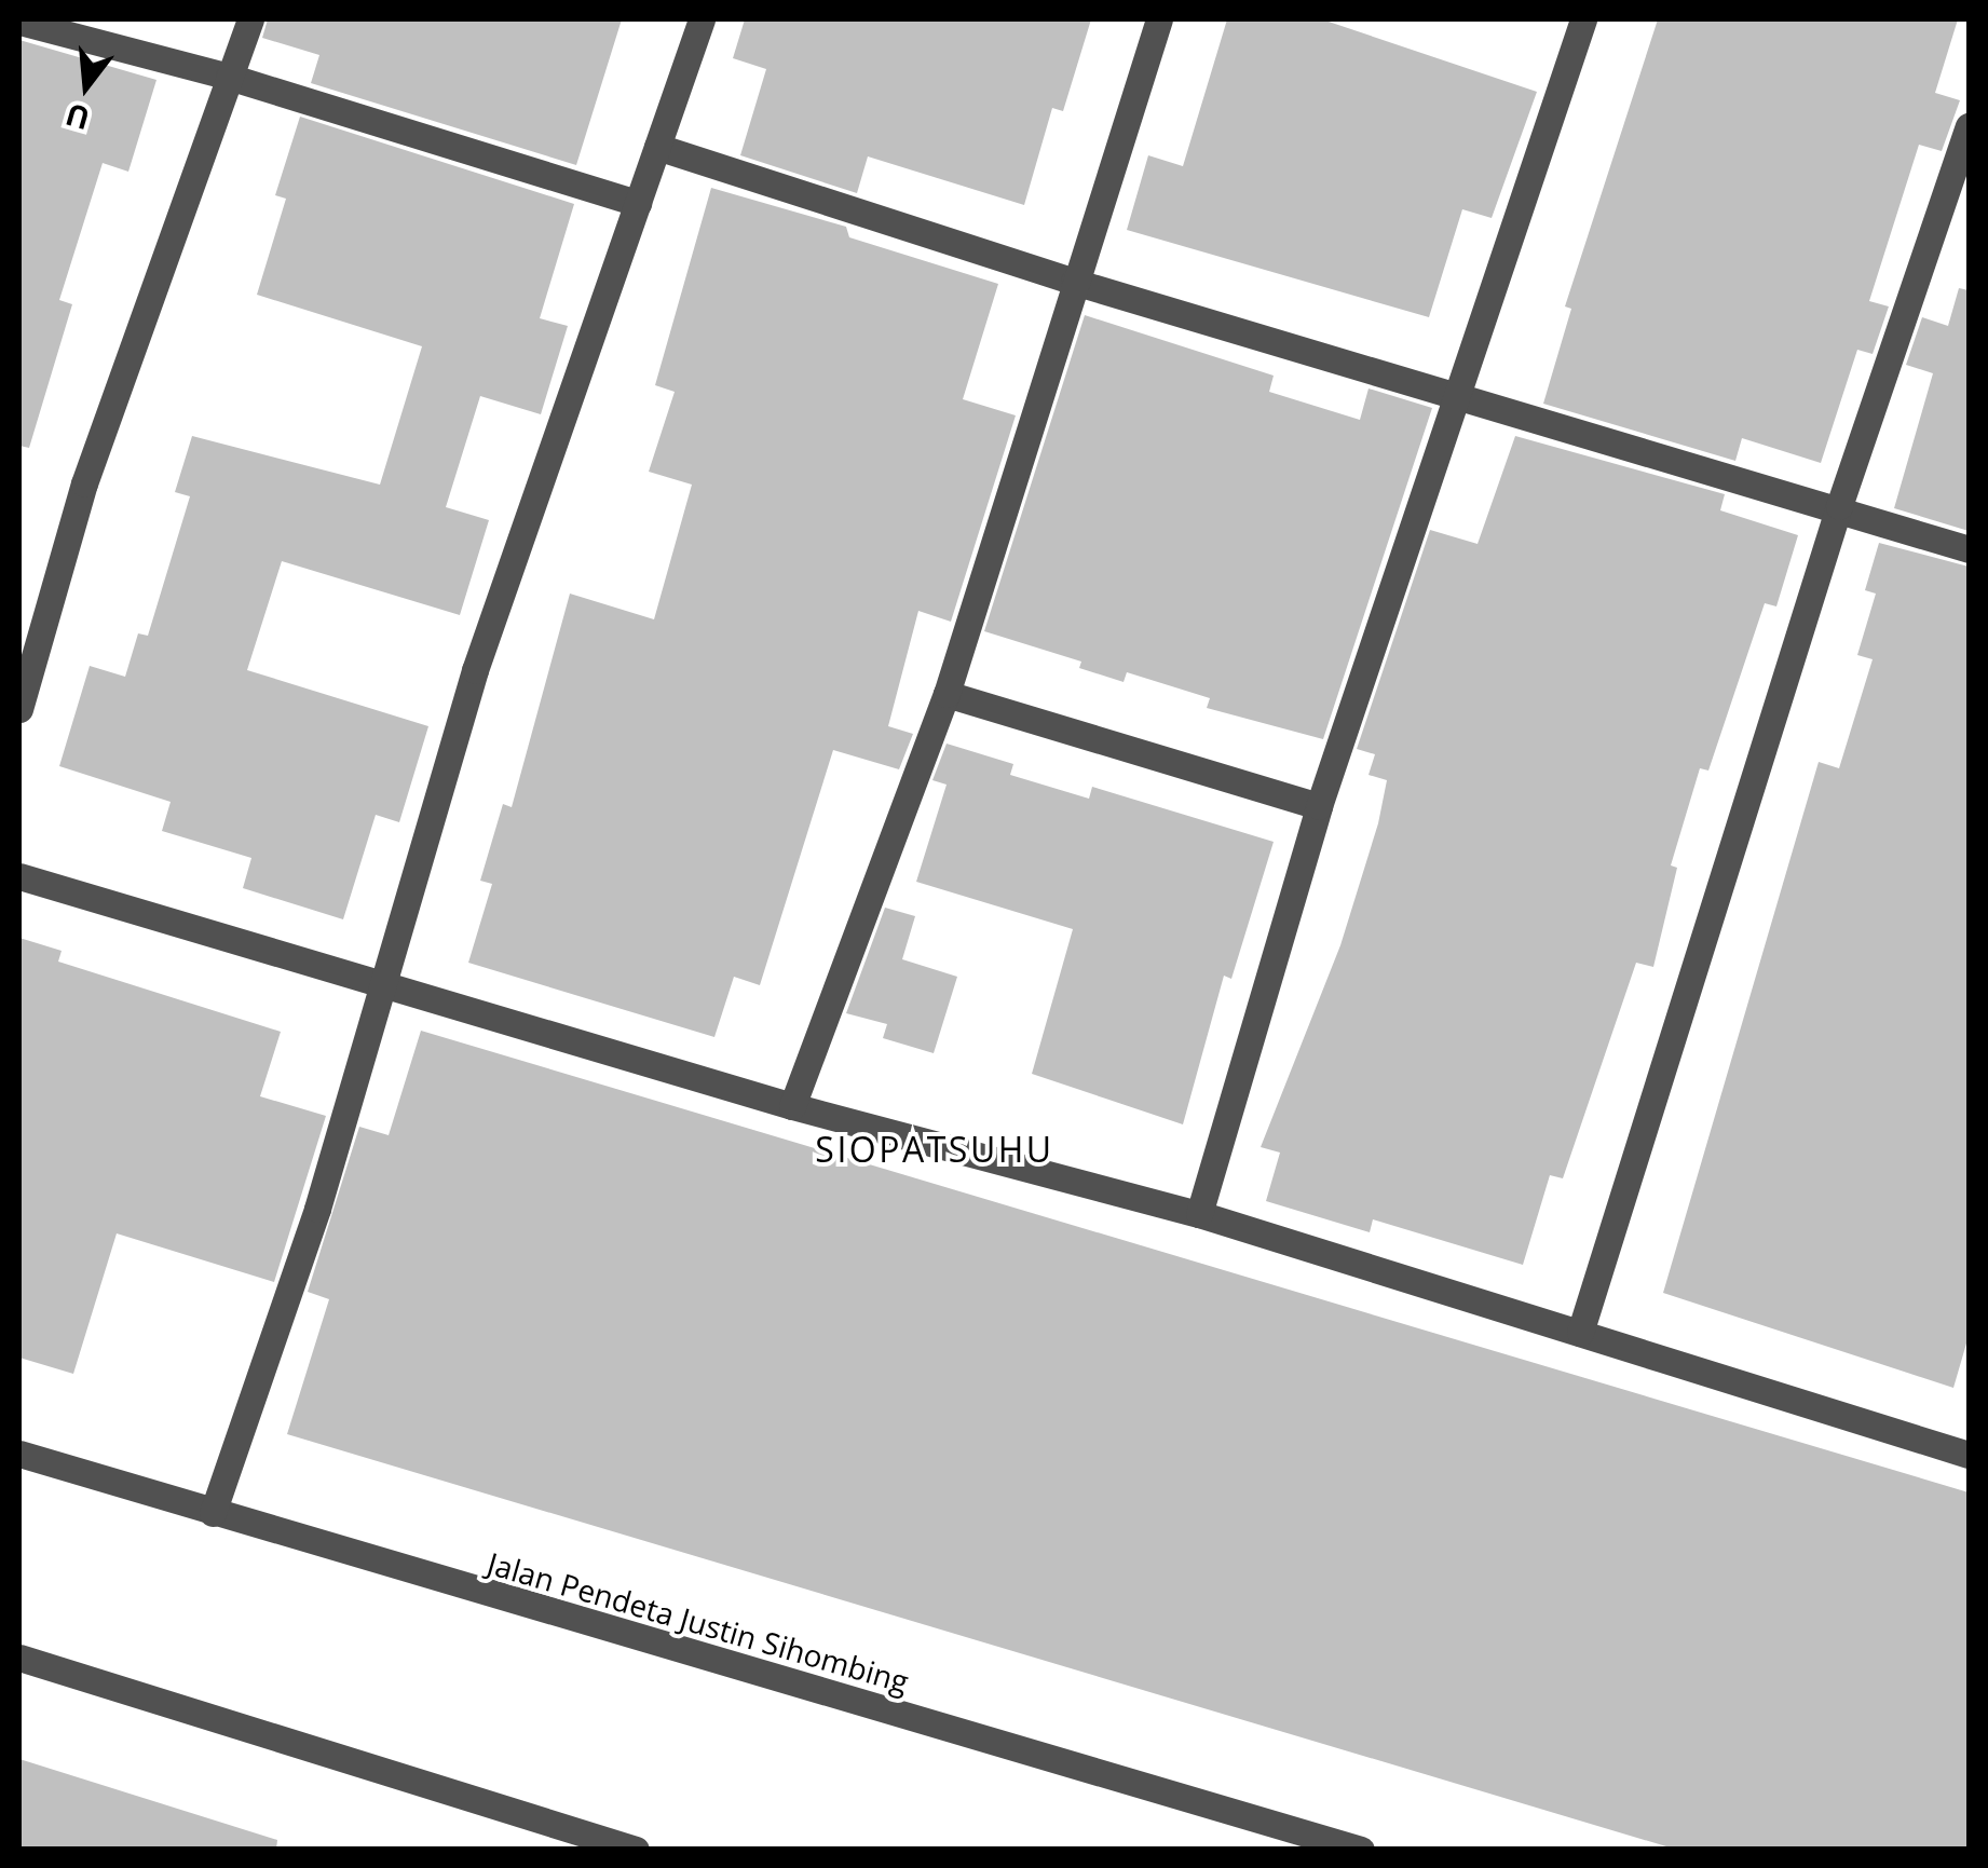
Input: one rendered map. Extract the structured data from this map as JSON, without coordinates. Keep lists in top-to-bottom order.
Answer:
{
  "streets": {
    "street": ["Jalan Pendeta Justin Sihombing"]
  },
  "districts": ["SIOPATSUHU"],
  "north": "bottom"
}
